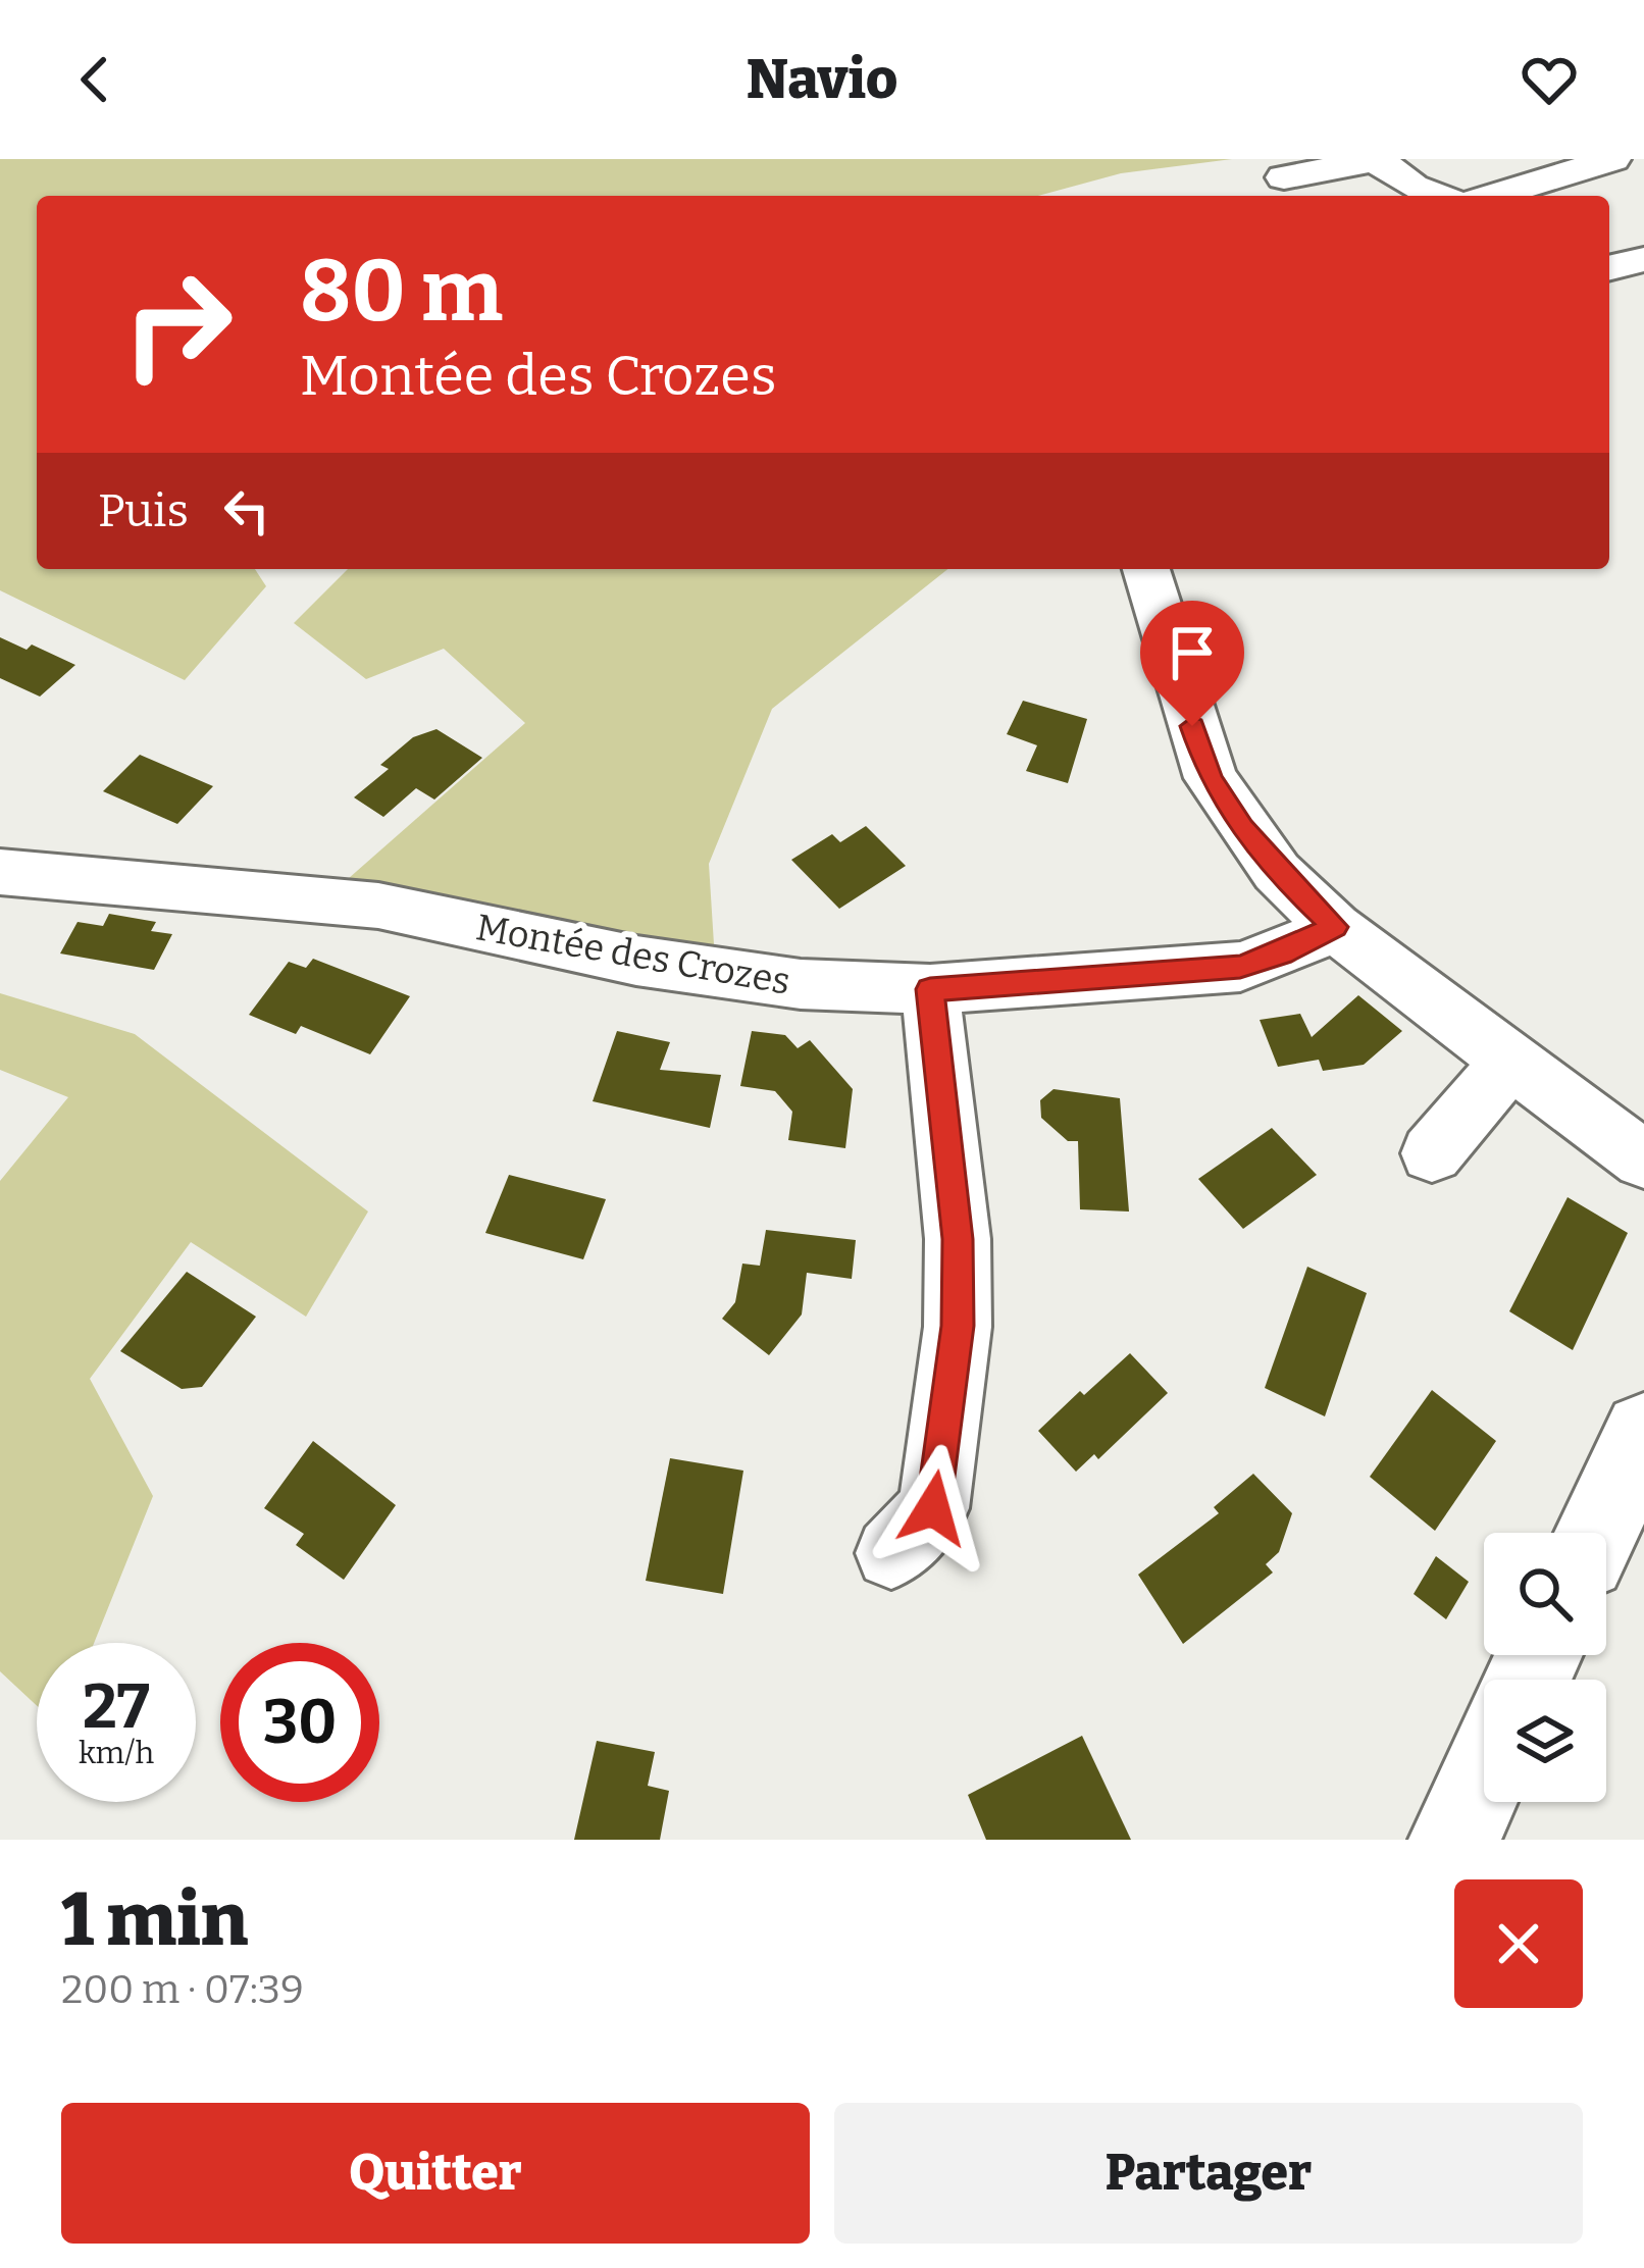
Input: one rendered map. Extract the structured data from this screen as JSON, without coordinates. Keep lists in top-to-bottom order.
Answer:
{
  "streets": {
    "street": ["Montée des Crozes"]
  },
  "page": {
    "header": "Navio",
    "turn": ["80 m", "Montée des Crozes"],
    "then": "Puis",
    "speed": "27 km/h",
    "limit": "30",
    "heading": ["1 min", "200 m · 07:39"],
    "buttons": ["Quitter", "Partager"]
  }
}
